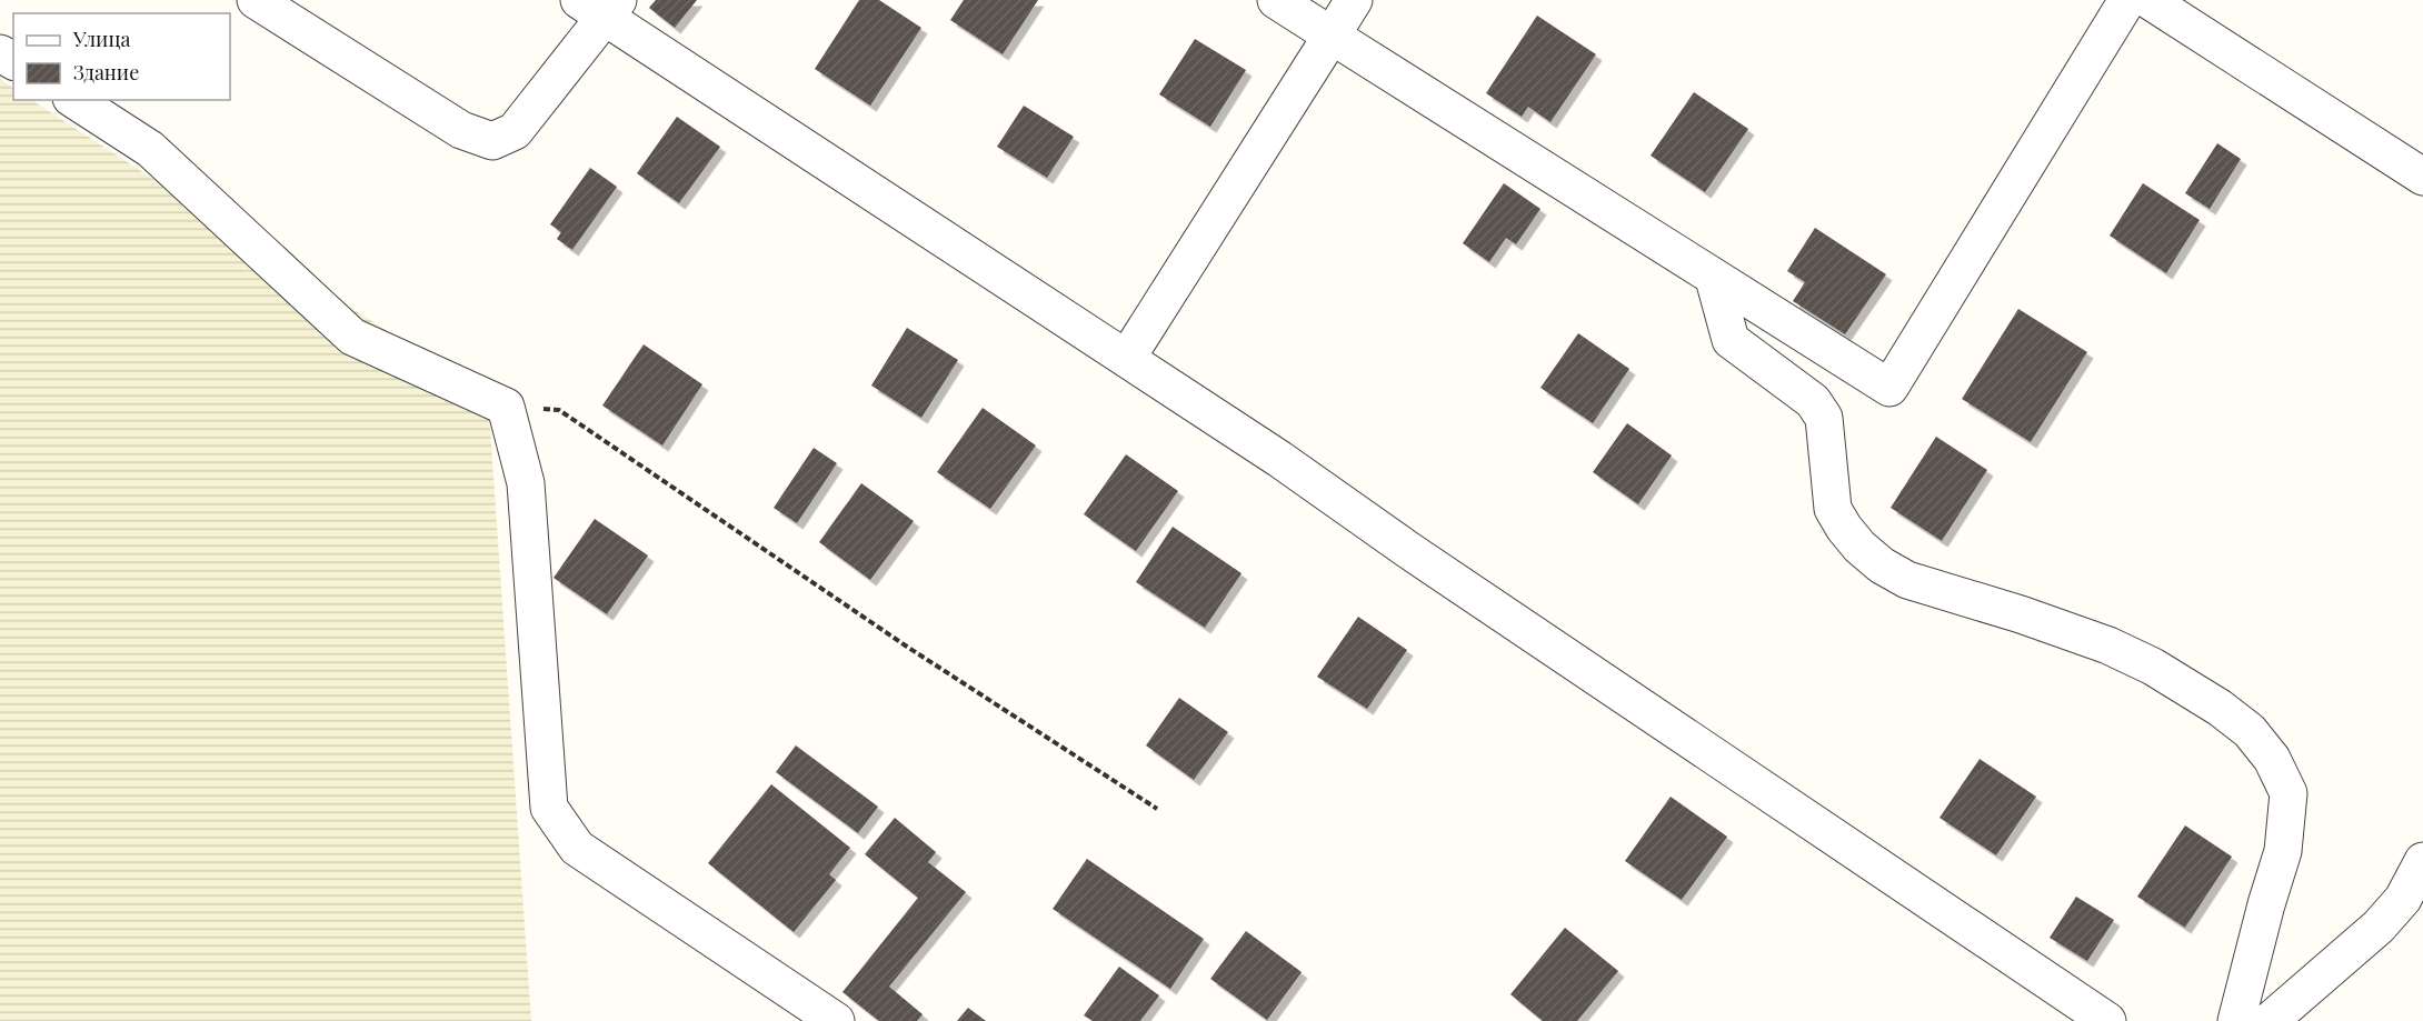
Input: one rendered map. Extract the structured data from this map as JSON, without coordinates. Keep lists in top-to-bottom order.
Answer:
{
  "legend": ["Улица", "Здание"]
}
